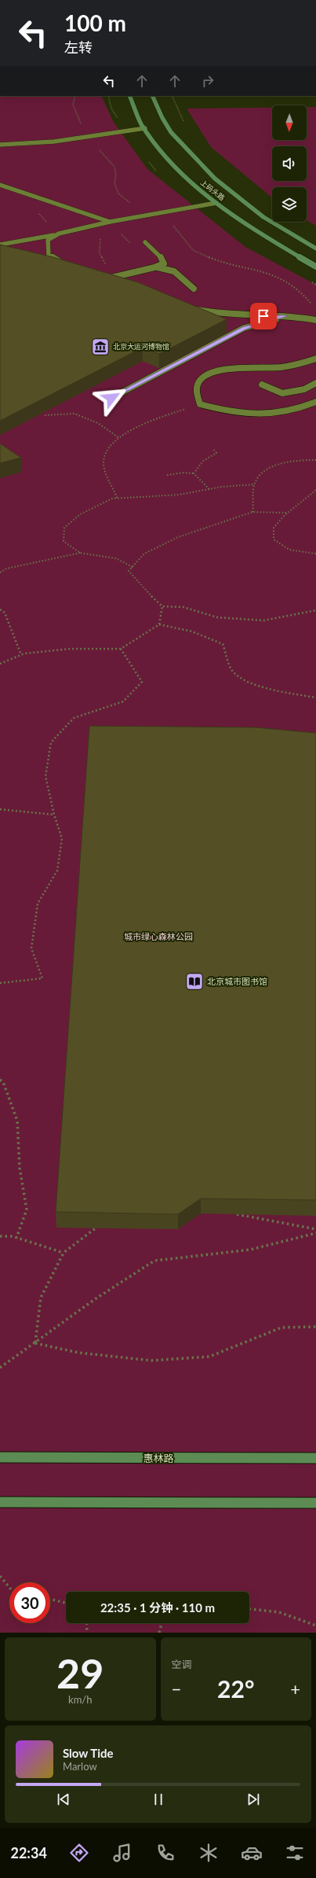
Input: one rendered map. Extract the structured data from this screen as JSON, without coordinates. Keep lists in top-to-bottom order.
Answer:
{
  "streets": {
    "main road": ["上码头路", "惠林路"]
  },
  "parks": ["城市绿心森林公园"],
  "places": {
    "museum": ["北京大运河博物馆"],
    "library": ["北京城市图书馆"]
  },
  "north": "bottom",
  "page": {
    "turn": ["100 m", "左转"],
    "limit": "30",
    "trip": "22:35 · 1 分钟 · 110 m",
    "tile": [
      ["29", "km/h"],
      "空调"
    ],
    "heat": ["−", "22°", "+"],
    "song": ["Slow Tide", "Marlow"],
    "tabs": "22:34"
  }
}
